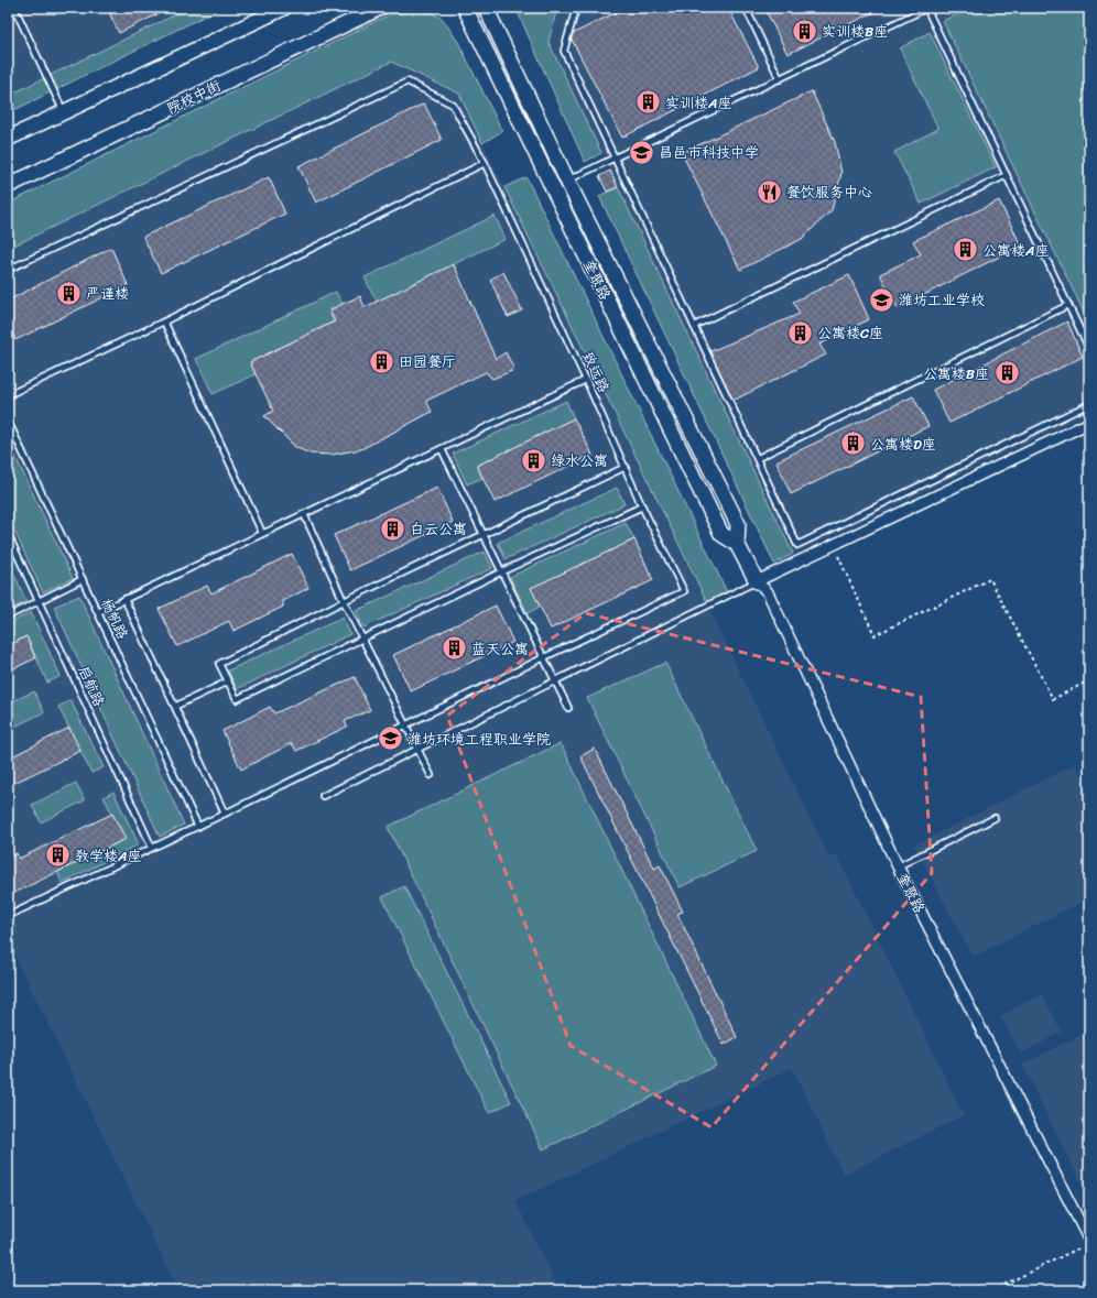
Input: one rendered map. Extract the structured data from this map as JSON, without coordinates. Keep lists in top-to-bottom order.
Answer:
{
  "streets": {
    "street": ["院校中街", "奎聚路"],
    "lane": ["致远路", "杨帆路", "启航路"]
  },
  "places": {
    "building": [
      "实训楼B座",
      "实训楼A座",
      "公寓楼A座",
      "严谨楼",
      "公寓楼C座",
      "田园餐厅",
      "公寓楼B座",
      "公寓楼D座",
      "绿水公寓",
      "白云公寓",
      "蓝天公寓",
      "教学楼A座"
    ],
    "school or university": ["昌邑市科技中学", "潍坊工业学校", "潍坊环境工程职业学院"],
    "restaurant": ["餐饮服务中心"]
  }
}
